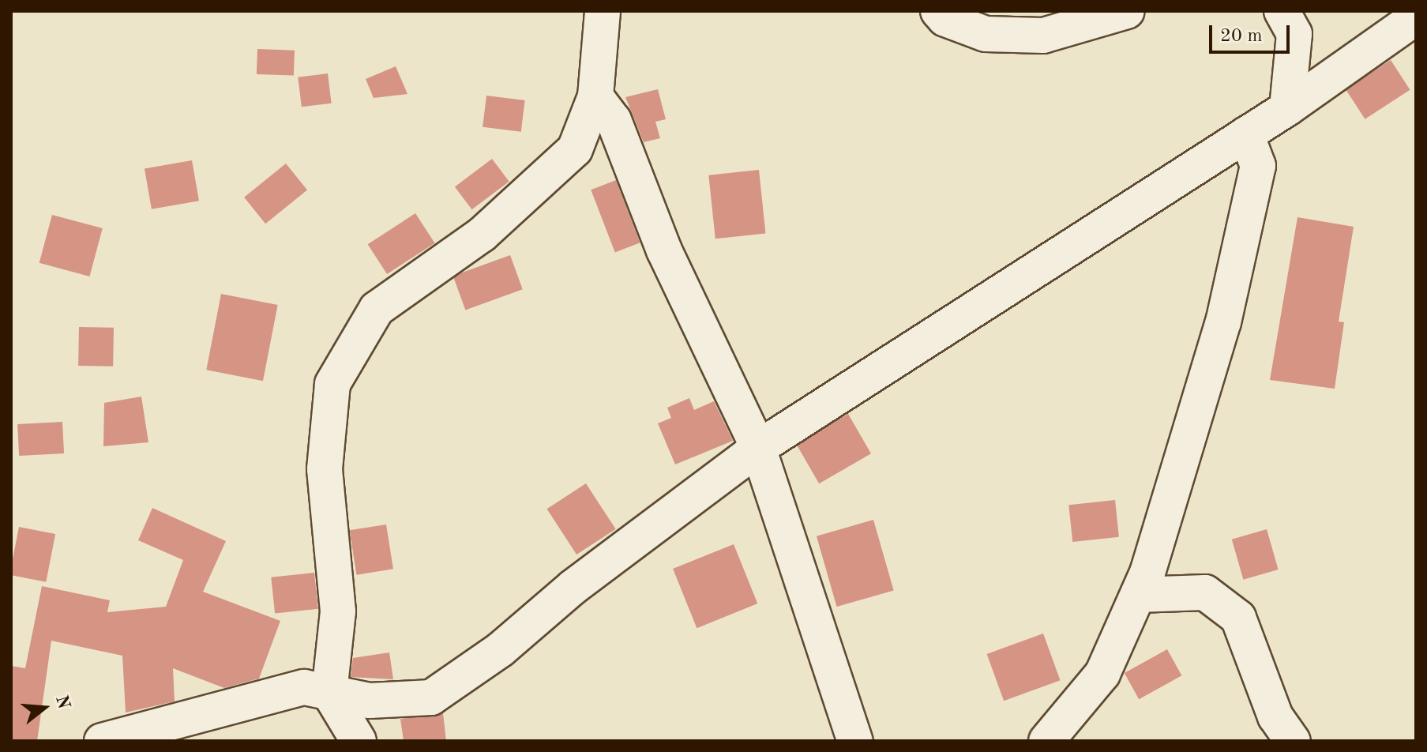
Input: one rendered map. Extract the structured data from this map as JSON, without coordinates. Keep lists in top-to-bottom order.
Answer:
{
  "scale_bar": "20 m",
  "north": "right"
}
